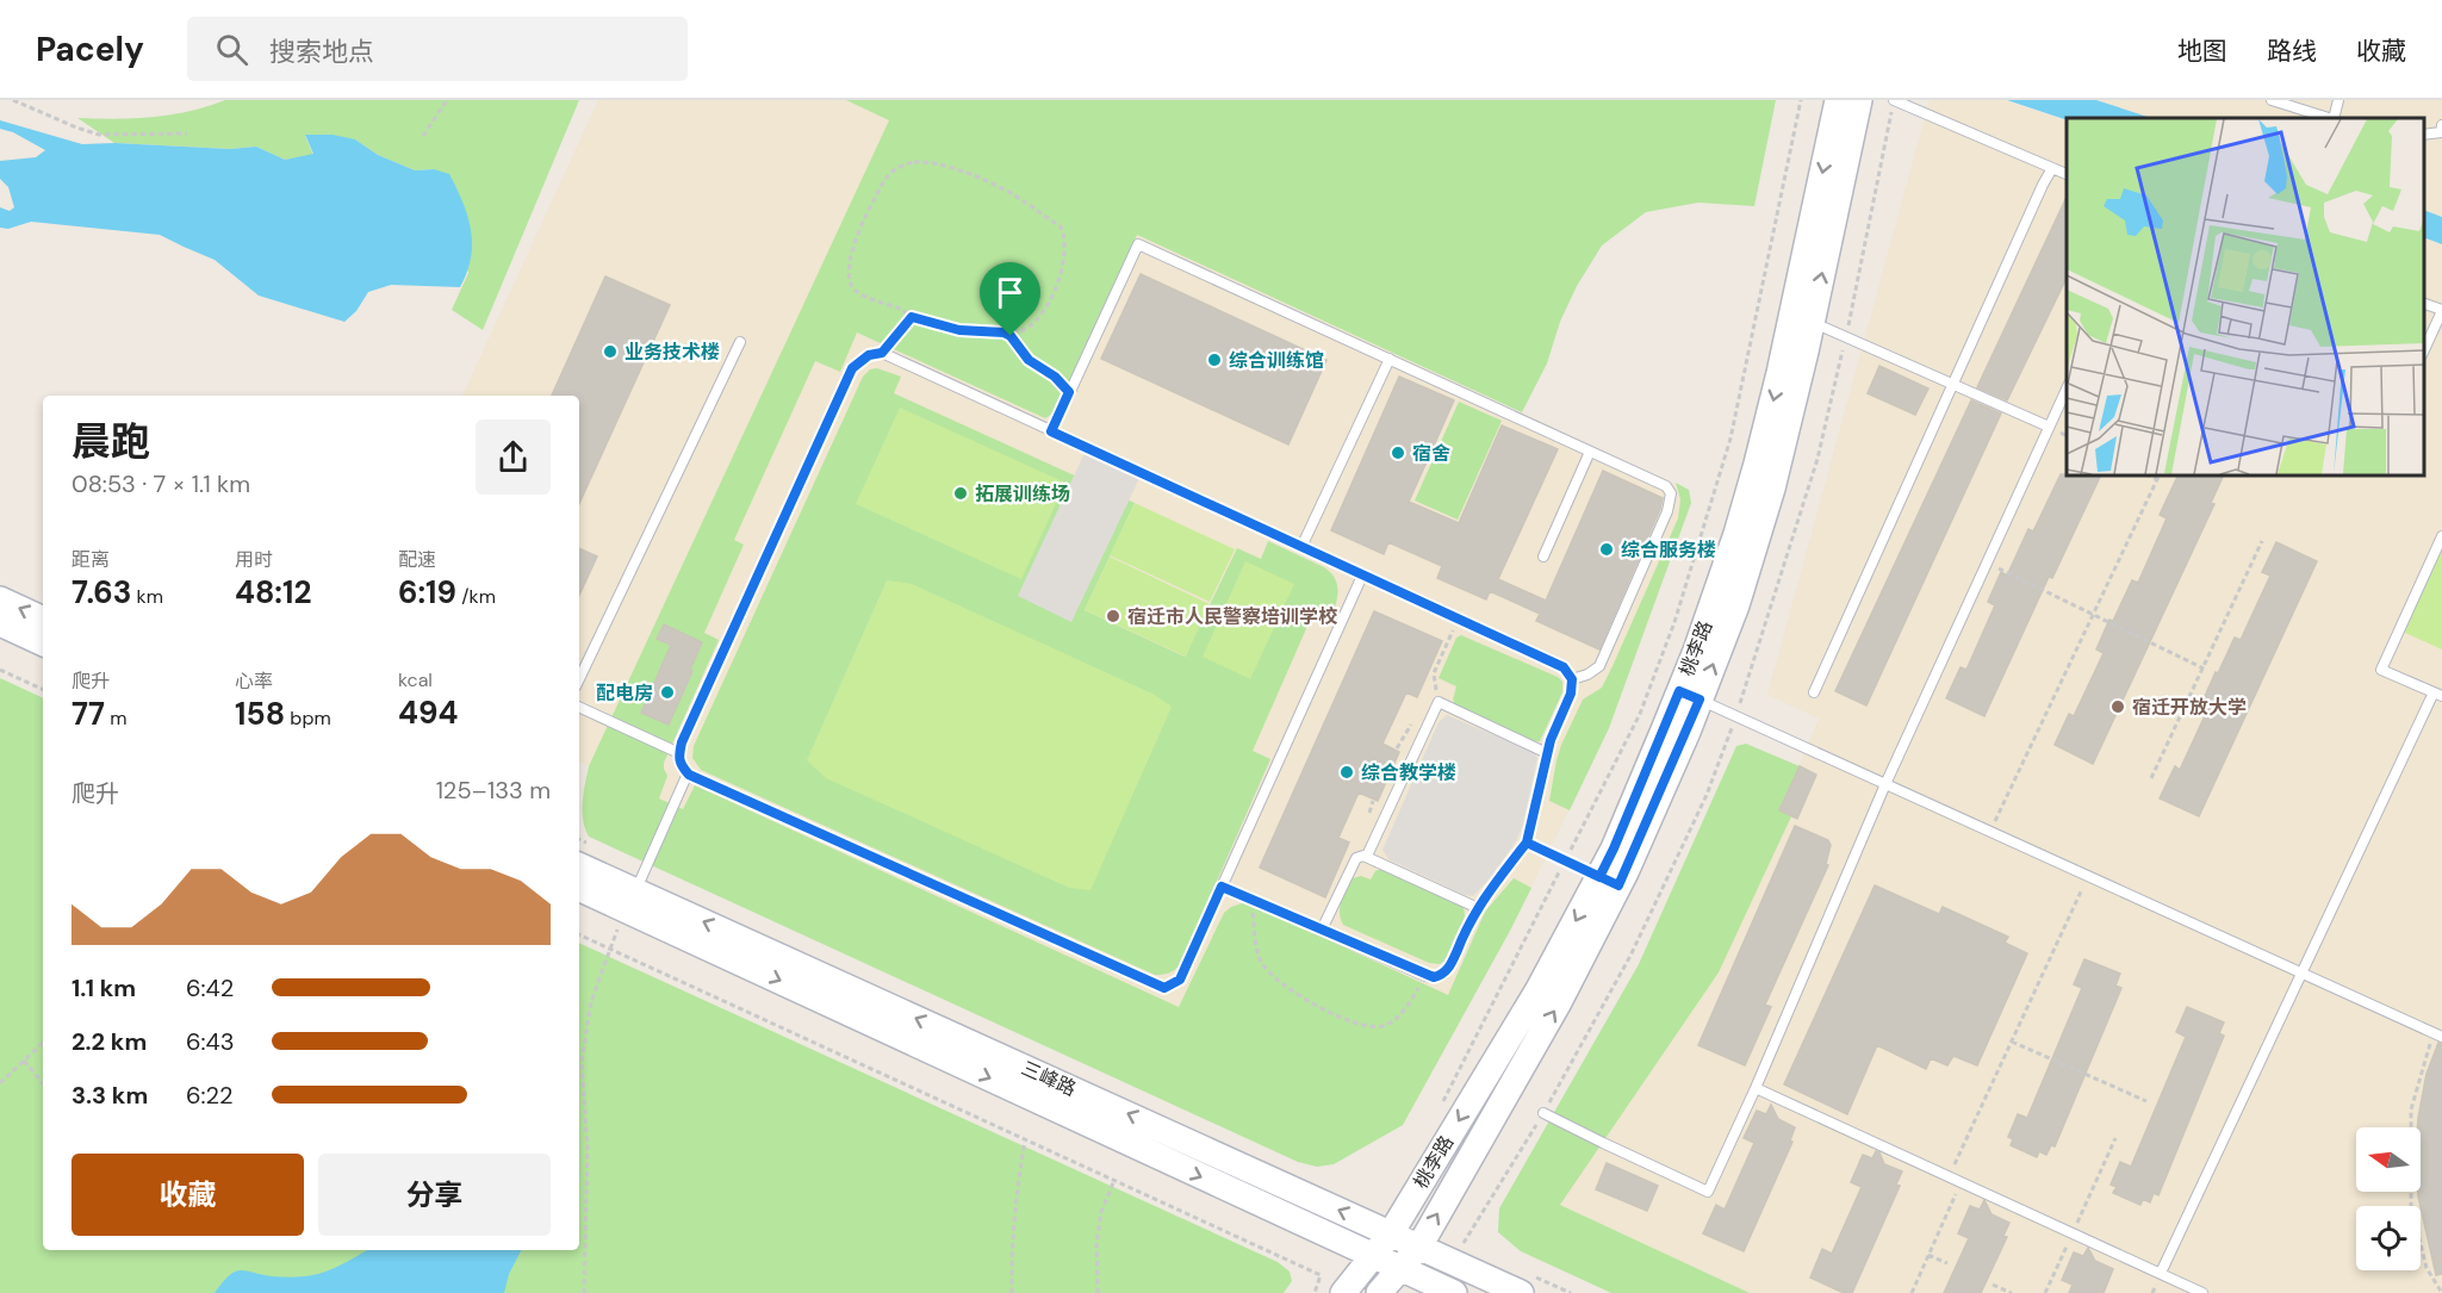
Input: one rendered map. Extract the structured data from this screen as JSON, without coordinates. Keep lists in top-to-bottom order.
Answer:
{
  "streets": {
    "main road": ["桃李路", "三峰路"]
  },
  "crossings": [
    ["桃李路", "三峰路"]
  ],
  "places": [
    "业务技术楼",
    "综合训练馆",
    "宿舍",
    "拓展训练场",
    "综合服务楼",
    "宿迁市人民警察培训学校",
    "配电房",
    "宿迁开放大学",
    "综合教学楼"
  ],
  "north": "left",
  "page": {
    "header": "Pacely",
    "search": "搜索地点",
    "nav": ["地图", "路线", "收藏"],
    "heading": ["晨跑", "08:53 · 7 × 1.1 km"],
    "stats": [
      ["距离", "7.63 km"],
      ["用时", "48:12"],
      ["配速", "6:19 /km"],
      ["爬升", "77 m"],
      ["心率", "158 bpm"],
      ["kcal", "494"]
    ],
    "chart": ["爬升", "125–133 m"],
    "list": [
      {
        "name": "1.1 km",
        "note": "6:42"
      },
      {
        "name": "2.2 km",
        "note": "6:43"
      },
      {
        "name": "3.3 km",
        "note": "6:22"
      }
    ],
    "buttons": ["收藏", "分享"]
  }
}
